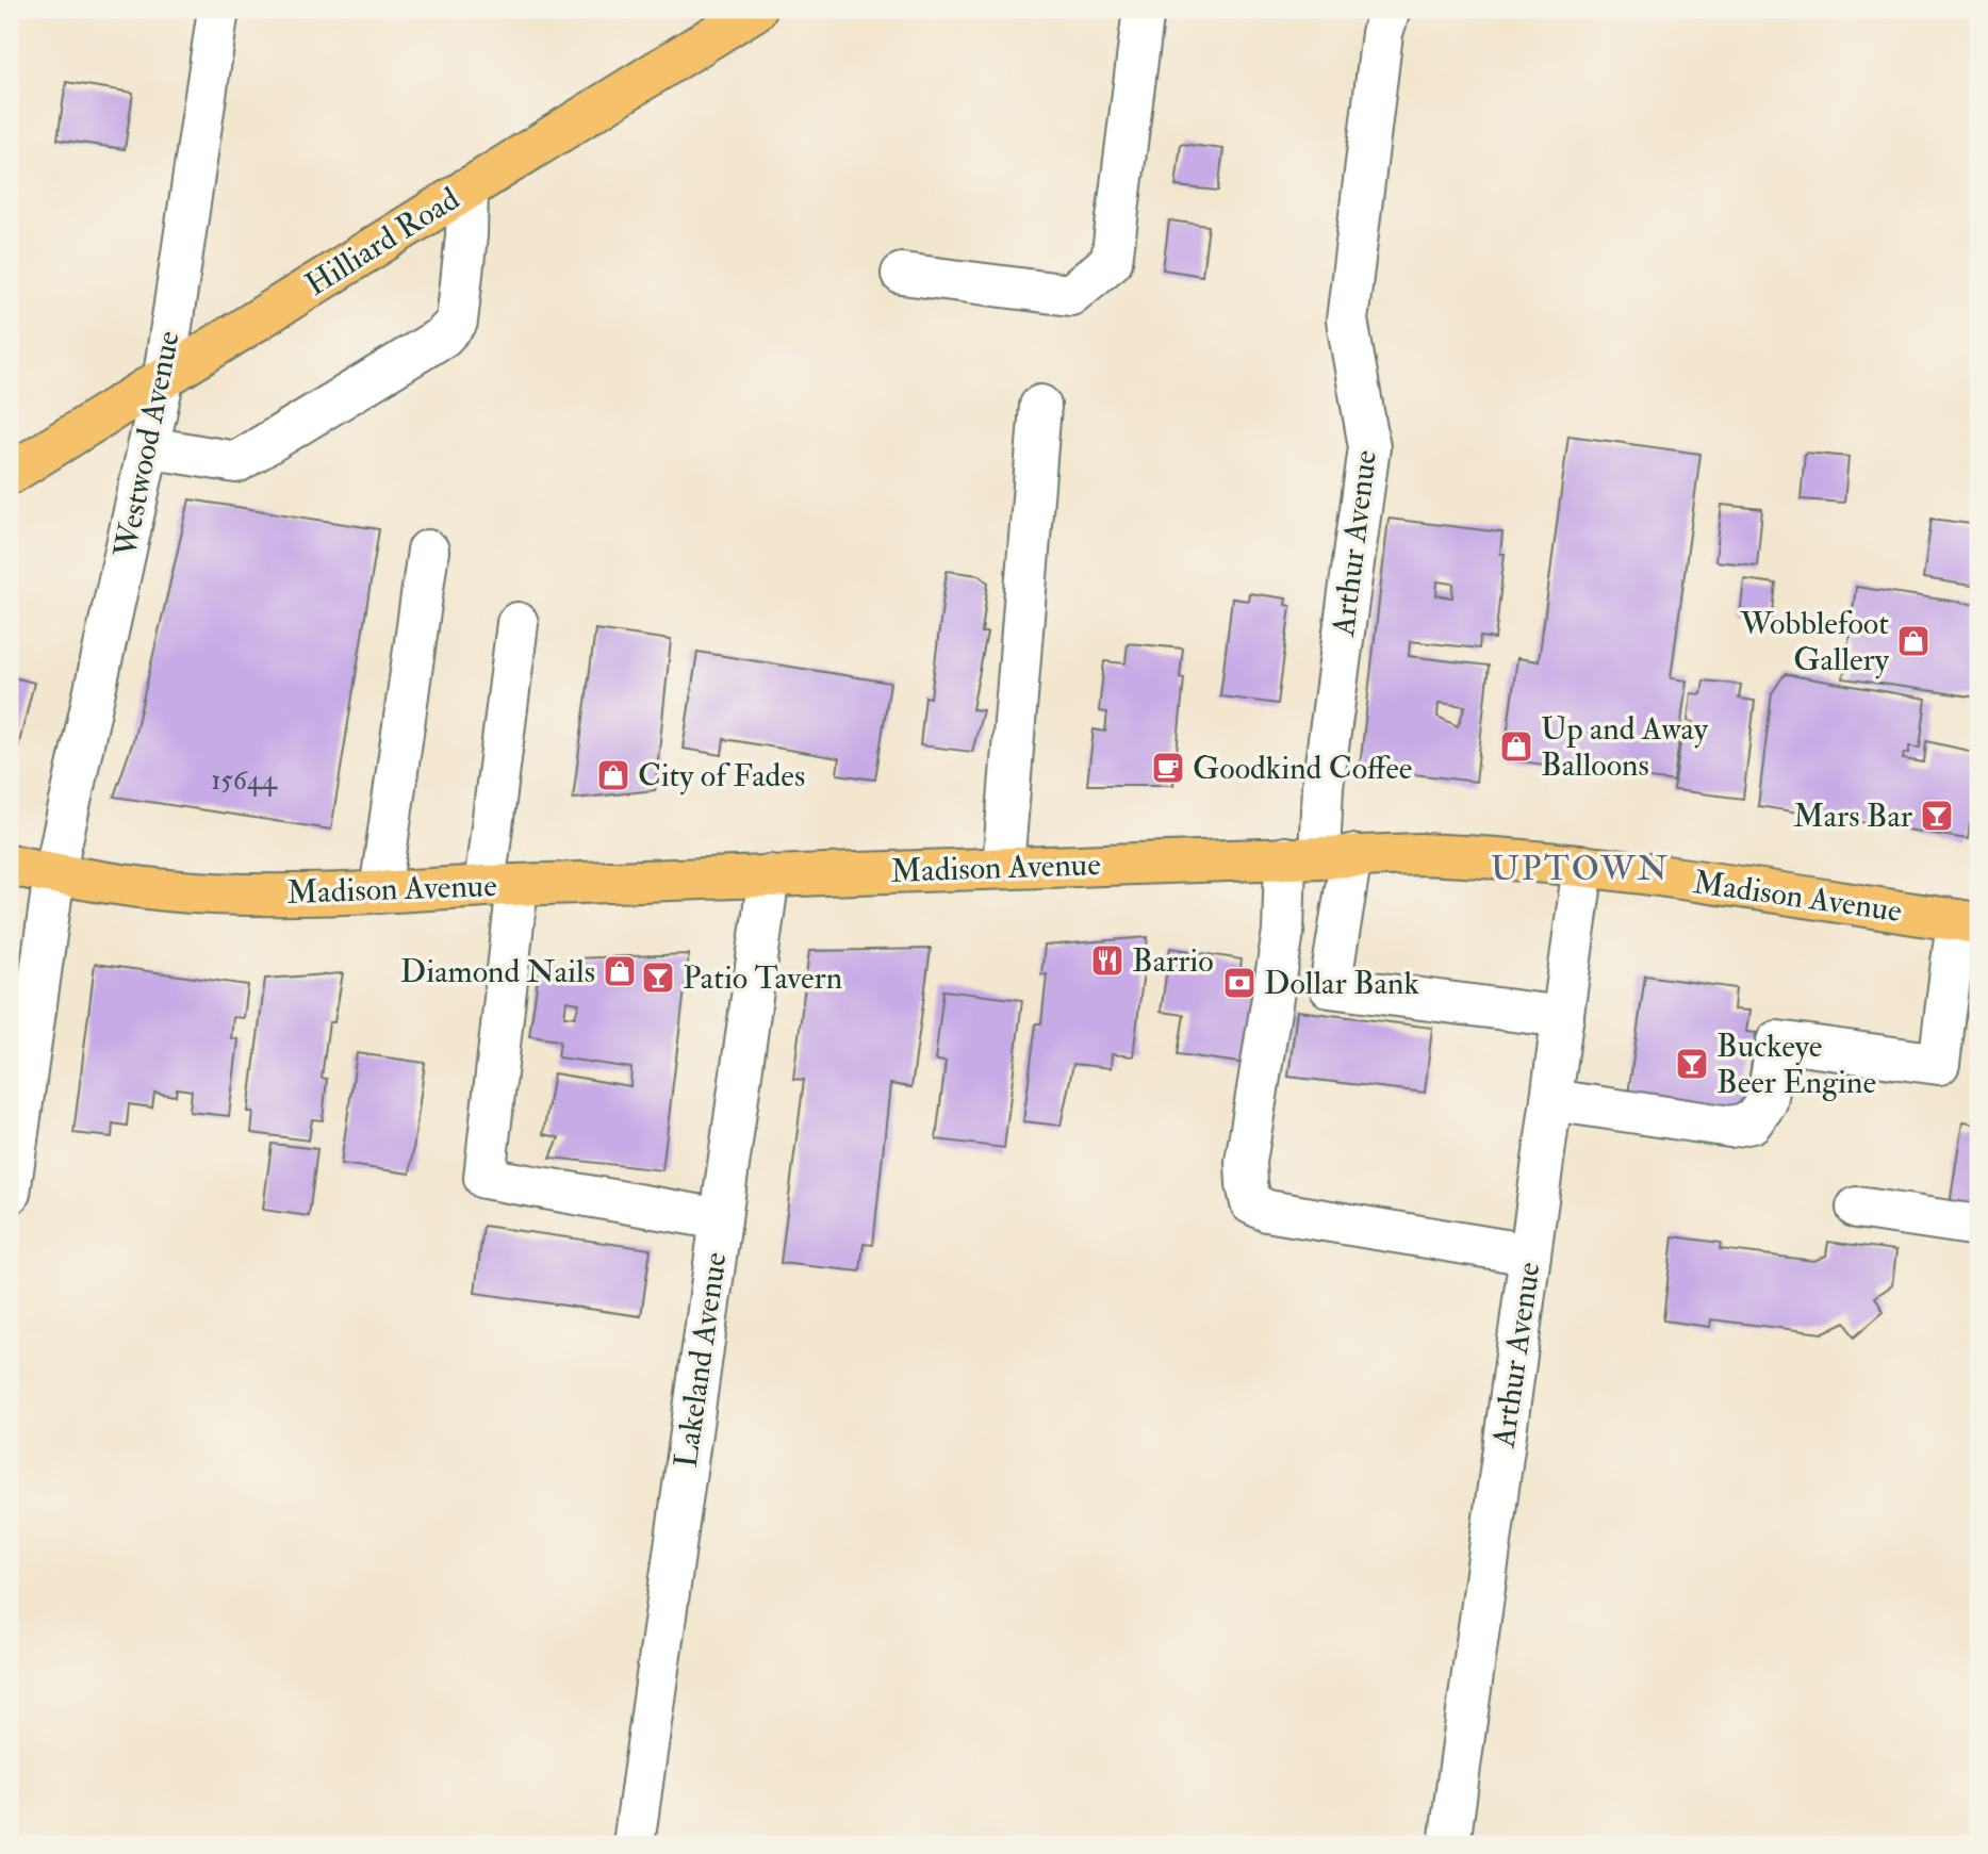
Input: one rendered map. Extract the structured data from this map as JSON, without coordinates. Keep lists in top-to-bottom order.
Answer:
{
  "streets": {
    "main road": ["Hilliard Road", "Madison Avenue"],
    "street": ["Westwood Avenue", "Arthur Avenue", "Lakeland Avenue"]
  },
  "crossings": [
    ["Hilliard Road", "Westwood Avenue"],
    ["Westwood Avenue", "Madison Avenue"],
    ["Arthur Avenue", "Madison Avenue"],
    ["Madison Avenue", "Lakeland Avenue"]
  ],
  "districts": ["UPTOWN"],
  "places": {
    "shop": [
      "Wobblefoot Gallery",
      "Up and Away Balloons",
      "City of Fades",
      "Diamond Nails"
    ],
    "cafe": ["Goodkind Coffee"],
    "bar": ["Mars Bar", "Patio Tavern", "Buckeye Beer Engine"],
    "restaurant": ["Barrio"],
    "bank": ["Dollar Bank"]
  },
  "house_numbers": ["15644"]
}
